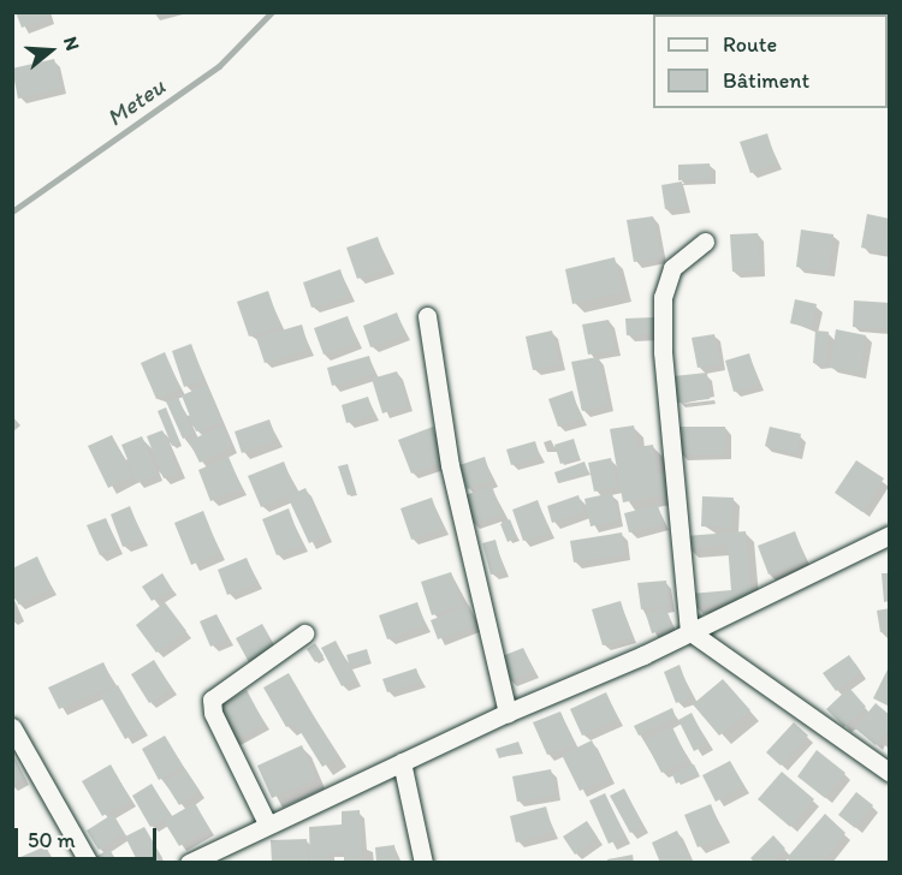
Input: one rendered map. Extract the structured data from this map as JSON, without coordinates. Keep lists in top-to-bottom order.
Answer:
{
  "water": ["Meteu"],
  "legend": ["Route", "Bâtiment"],
  "scale_bar": "50 m",
  "north": "right"
}
